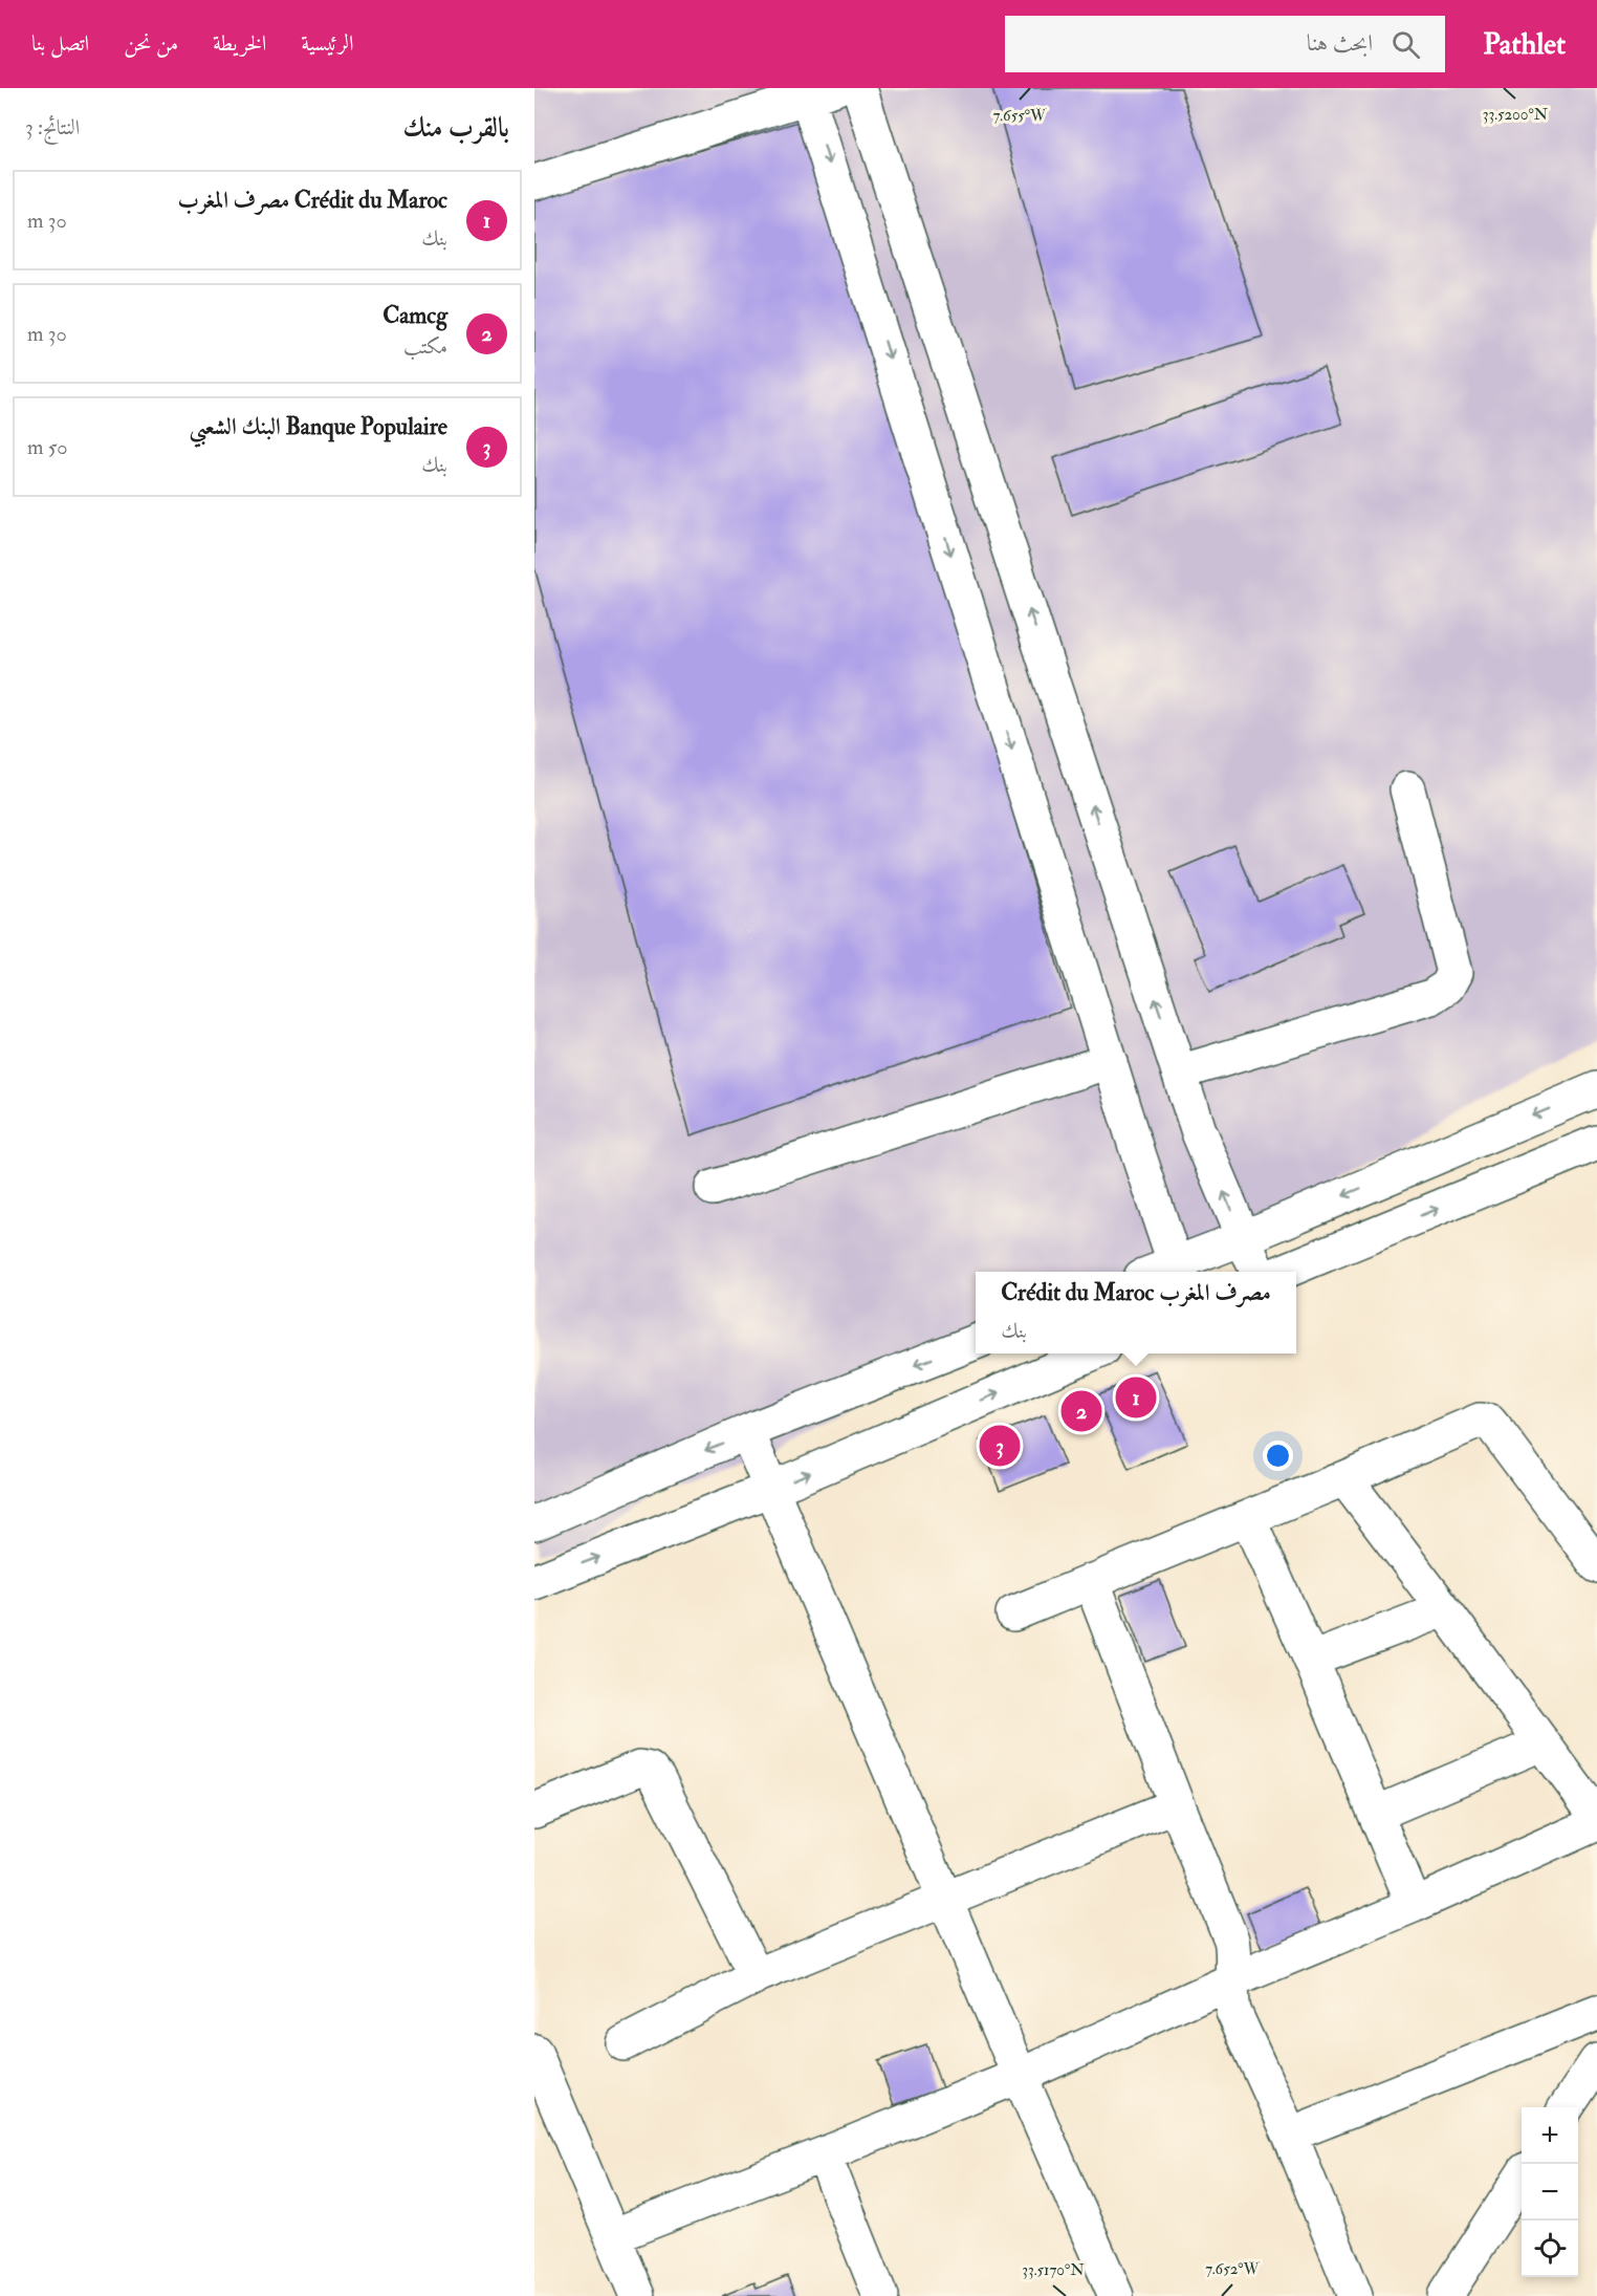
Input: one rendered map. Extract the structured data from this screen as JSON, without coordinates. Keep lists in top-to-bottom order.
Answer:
{
  "page": {
    "header": "Pathlet",
    "search": "ابحث هنا",
    "nav": [
      "الرئيسية",
      "الخريطة",
      "من نحن",
      "اتصل بنا"
    ],
    "heading": ["بالقرب منك", "النتائج: 3"],
    "list": [
      {
        "mark": "1",
        "name": "Crédit du Maroc مصرف المغرب",
        "note": "بنك",
        "value": "30 m"
      },
      {
        "mark": "2",
        "name": "Camcg",
        "note": "مكتب",
        "value": "30 m"
      },
      {
        "mark": "3",
        "name": "Banque Populaire البنك الشعبي",
        "note": "بنك",
        "value": "50 m"
      }
    ],
    "popup": ["Crédit du Maroc مصرف المغرب", "بنك"],
    "pins": ["1", "2", "3"],
    "map_buttons": ["+", "−"]
  },
  "coordinates": [
    "33.5200°N",
    "7.655°W",
    "7.652°W",
    "33.5170°N"
  ]
}
